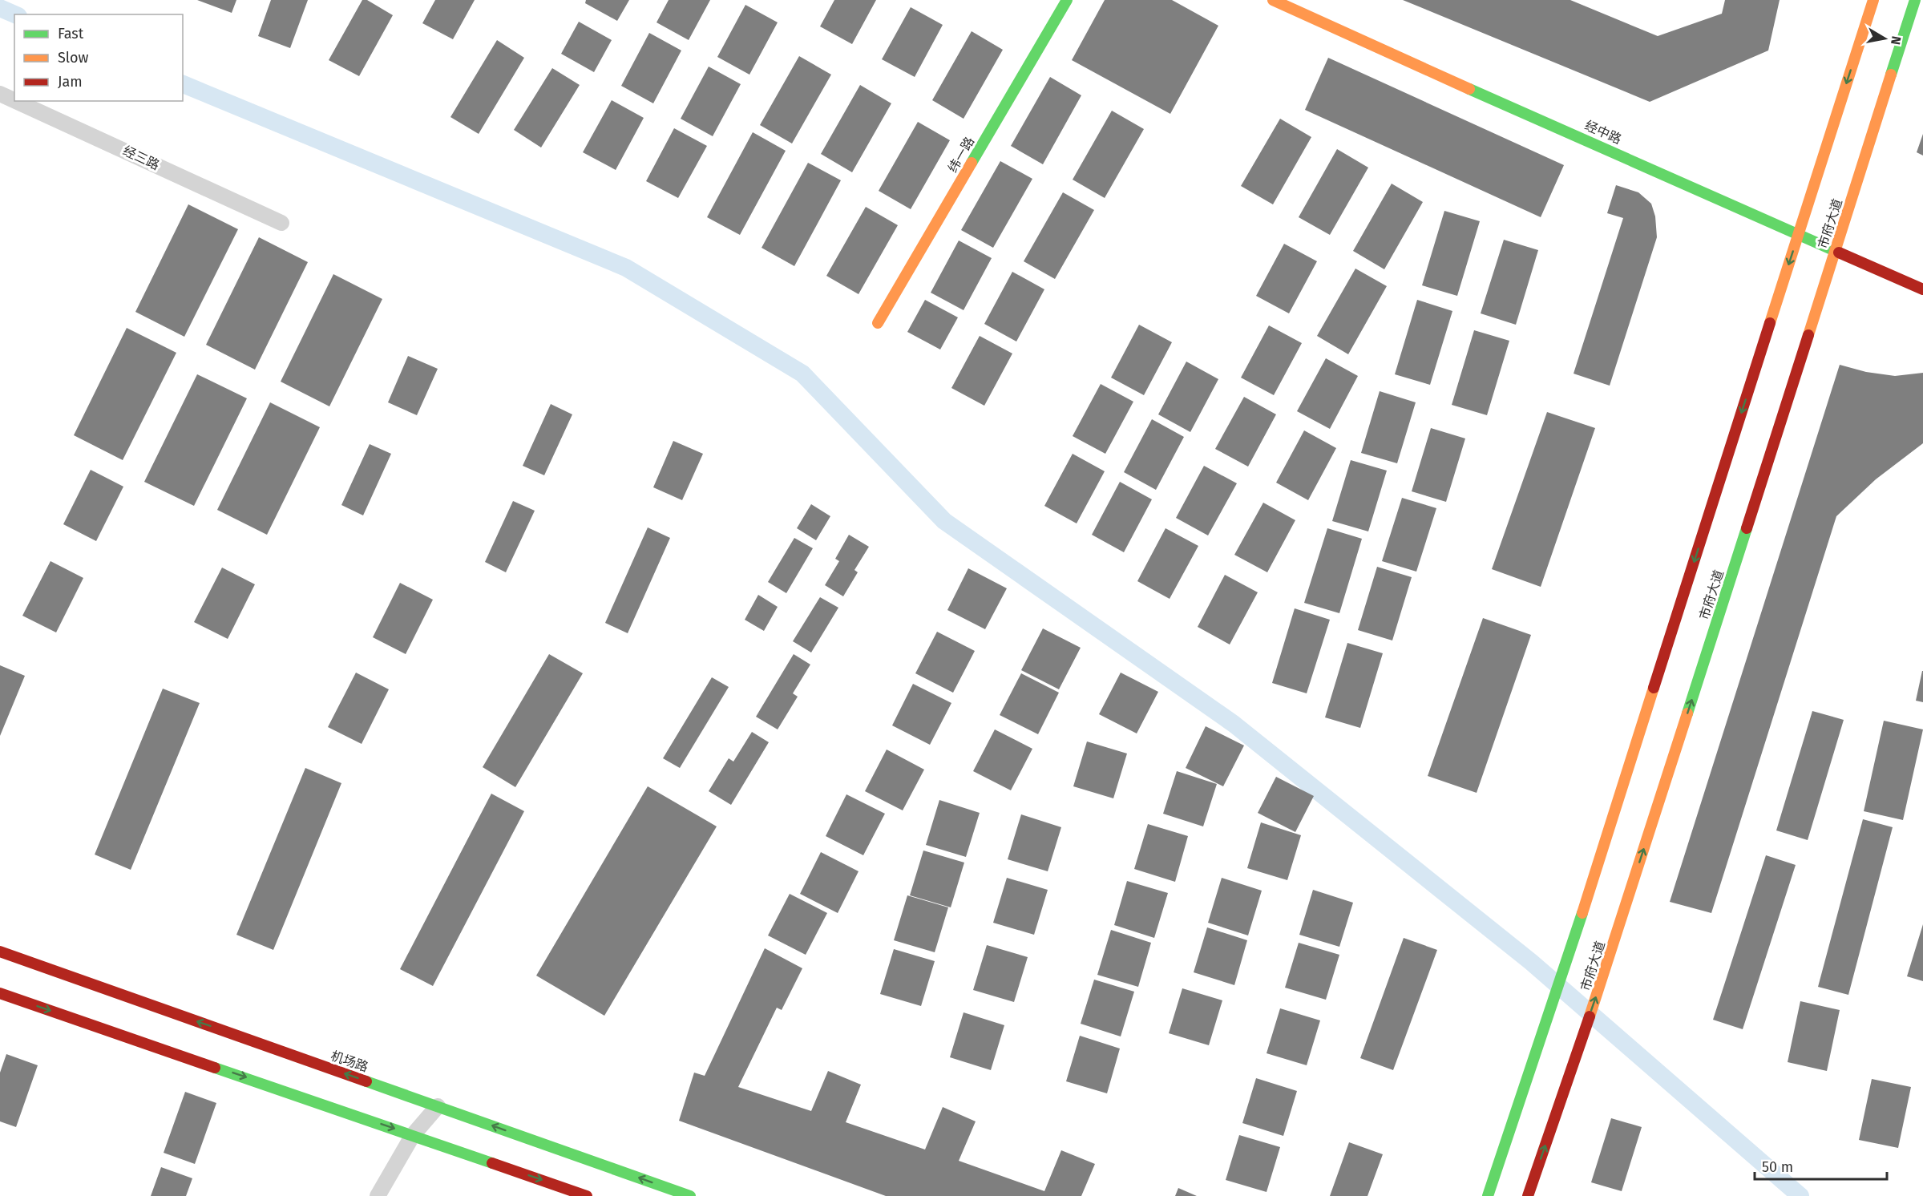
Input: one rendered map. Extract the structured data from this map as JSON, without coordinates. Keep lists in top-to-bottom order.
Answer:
{
  "streets": {
    "main road": [
      "经中路",
      "纬一路",
      "市府大道",
      "机场路"
    ],
    "street": ["经三路"]
  },
  "crossings": [
    ["经中路", "市府大道"]
  ],
  "legend": ["Fast", "Slow", "Jam"],
  "scale_bar": "50 m",
  "north": "right"
}
